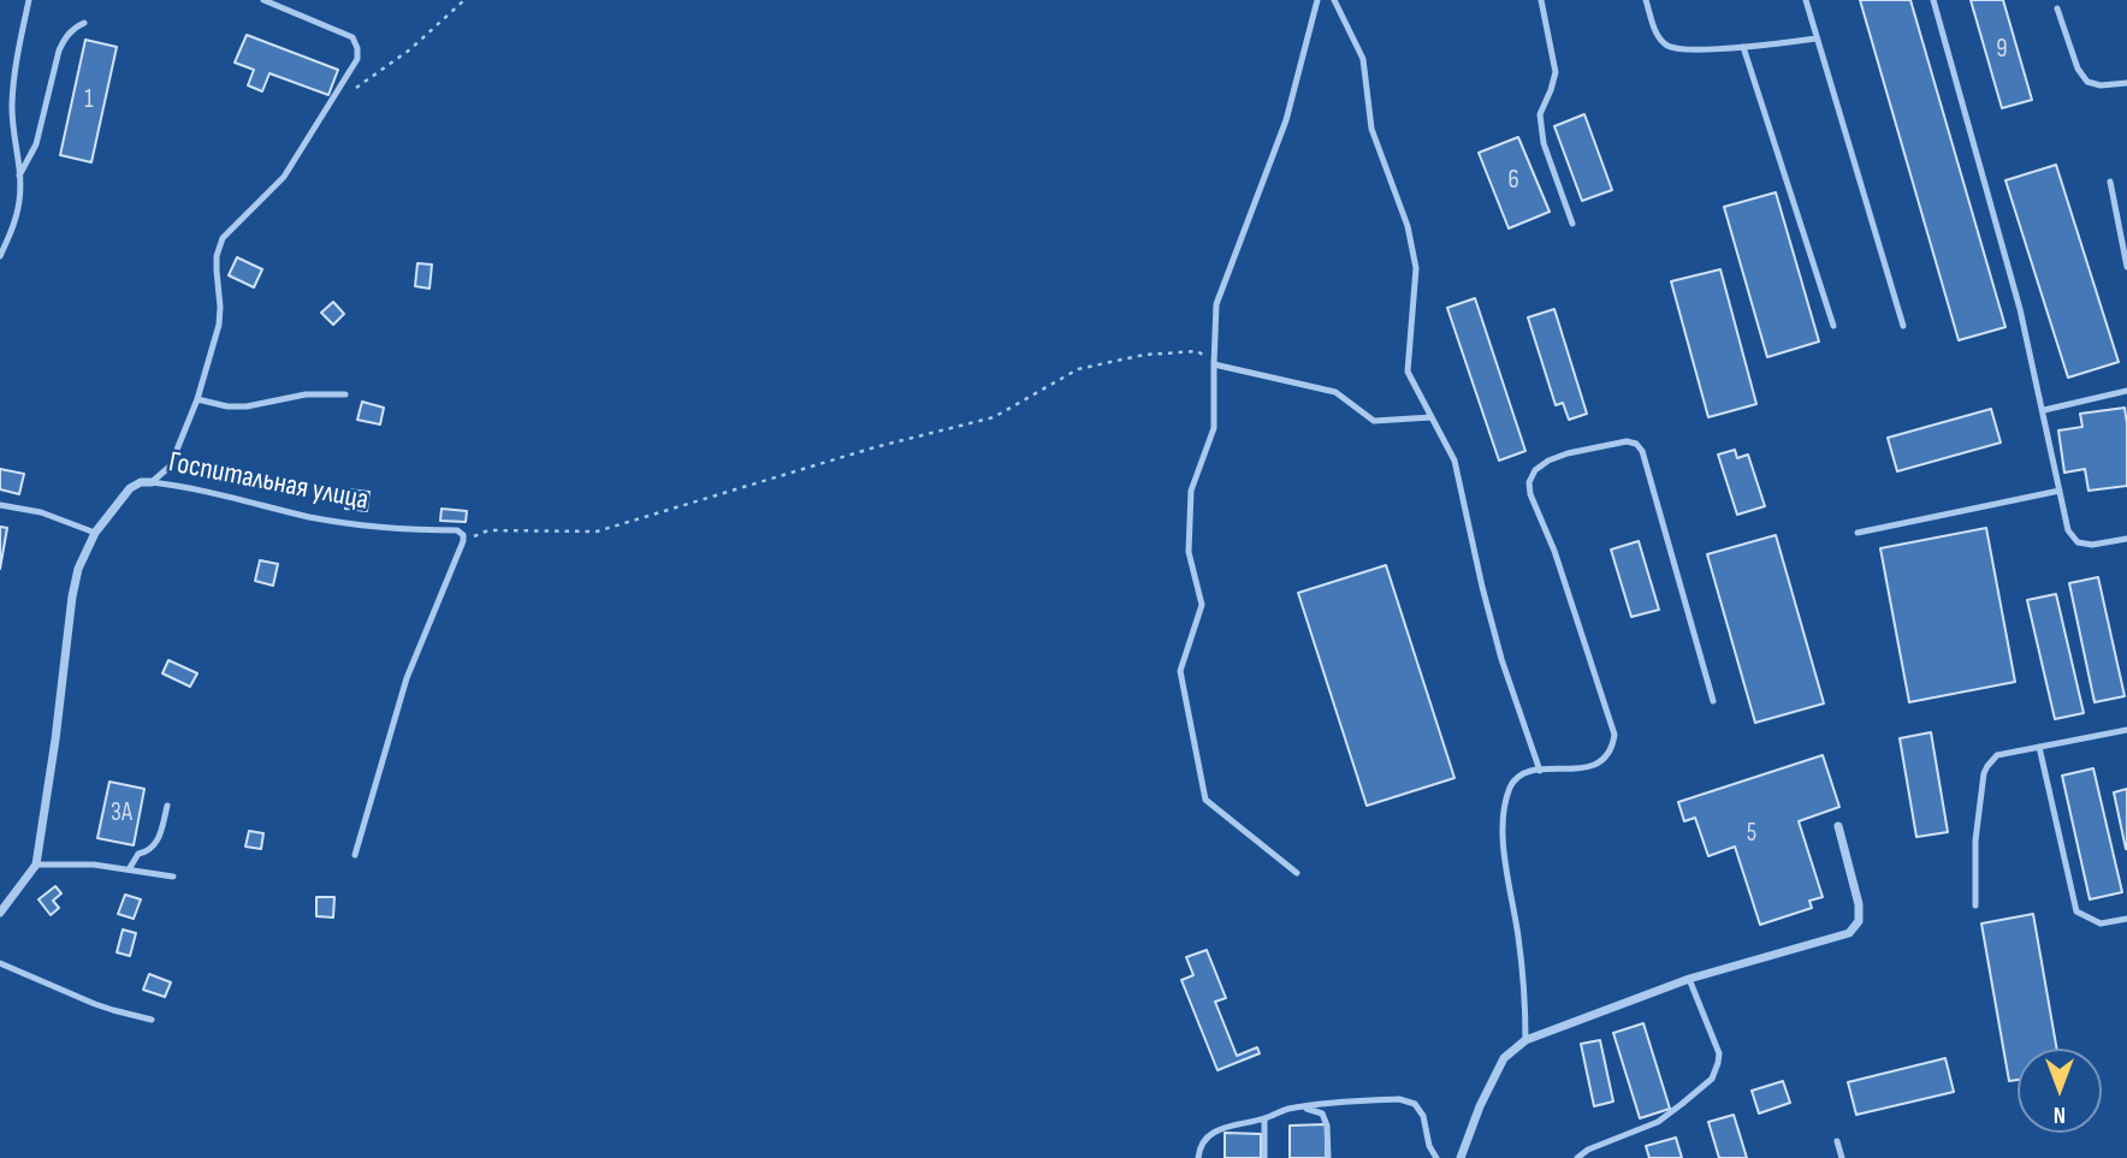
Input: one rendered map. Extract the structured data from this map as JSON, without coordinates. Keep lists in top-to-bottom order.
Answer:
{
  "streets": {
    "street": ["Госпитальная улица"]
  },
  "house_numbers": [
    "9",
    "1",
    "6",
    "3А",
    "5"
  ],
  "north": "bottom"
}
